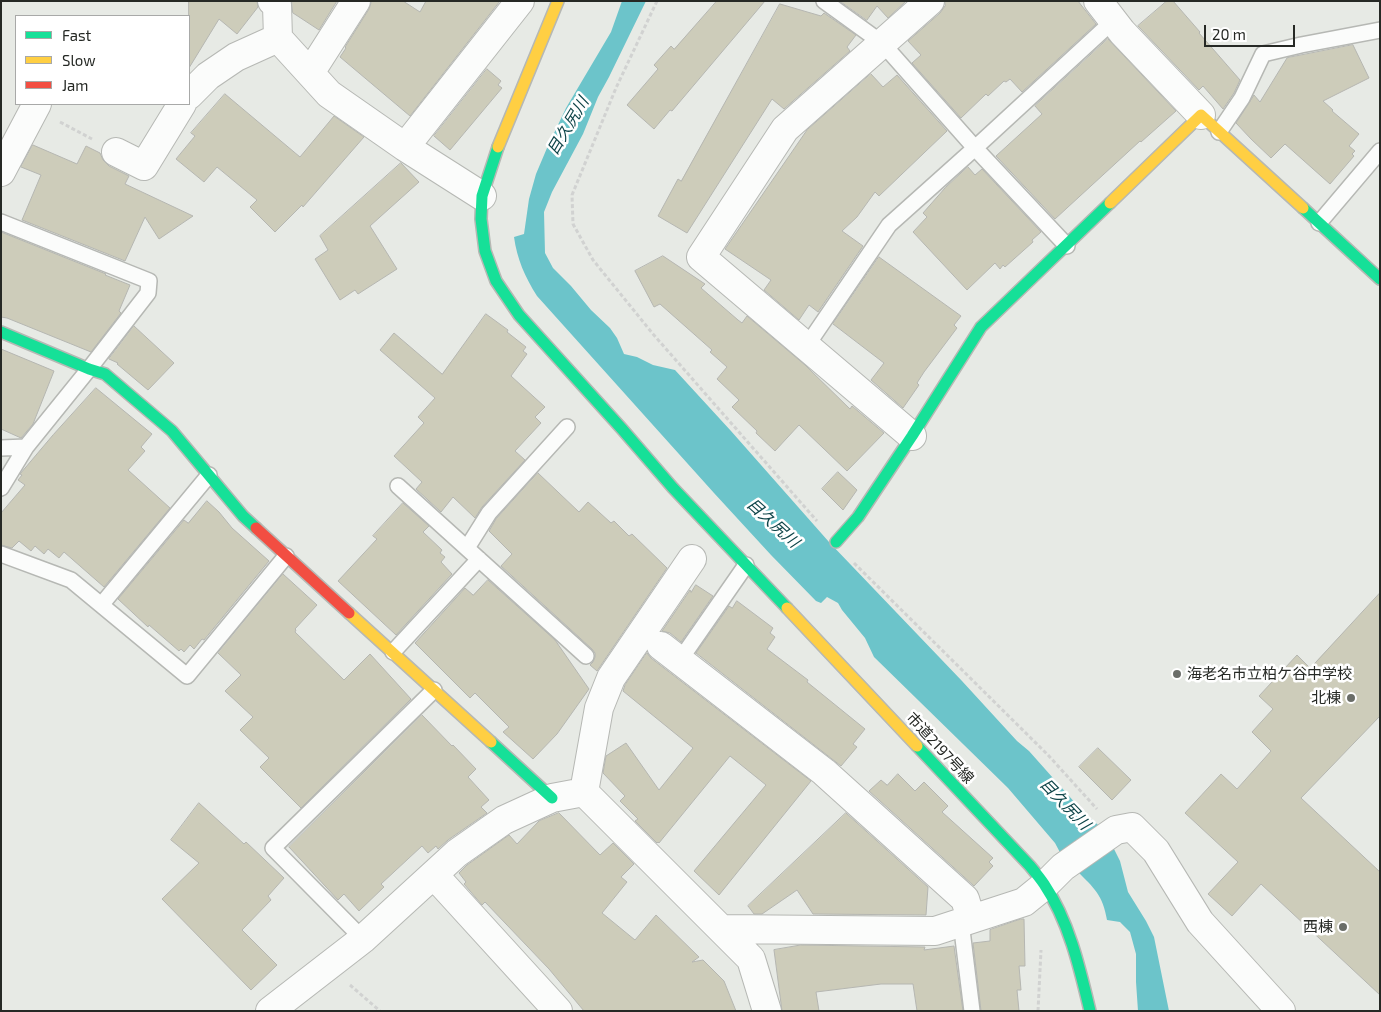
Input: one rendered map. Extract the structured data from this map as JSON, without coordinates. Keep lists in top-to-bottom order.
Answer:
{
  "streets": {
    "street": ["市道2197号線"]
  },
  "water": ["目久尻川"],
  "places": ["海老名市立柏ケ谷中学校", "北棟", "西棟"],
  "legend": ["Fast", "Slow", "Jam"],
  "scale_bar": "20 m"
}
